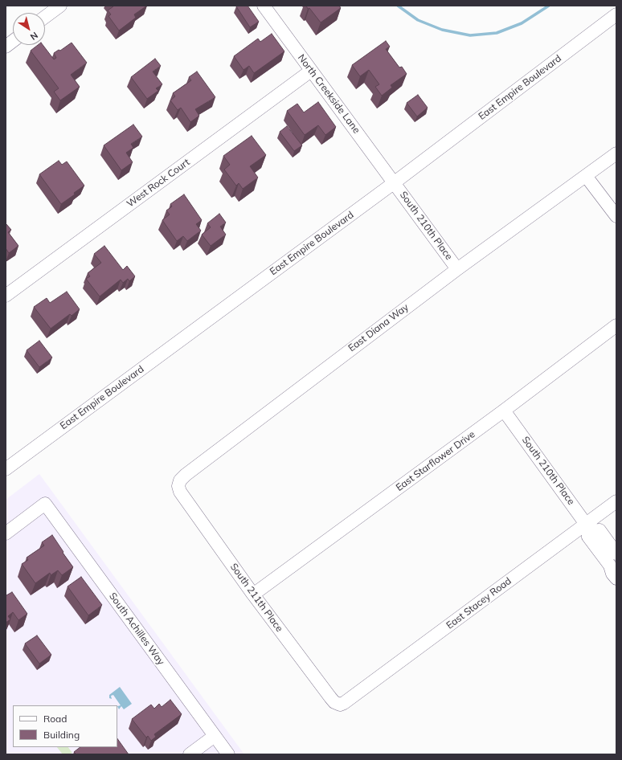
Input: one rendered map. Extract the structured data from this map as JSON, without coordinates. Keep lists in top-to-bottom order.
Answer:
{
  "streets": {
    "street": [
      "East Empire Boulevard",
      "North Creekside Lane",
      "West Rock Court",
      "South 210th Place",
      "East Diana Way",
      "East Starflower Drive",
      "South 211th Place",
      "East Stacey Road",
      "South Achilles Way"
    ]
  },
  "crossings": [
    ["East Empire Boulevard", "North Creekside Lane"],
    ["East Empire Boulevard", "South 210th Place"],
    ["North Creekside Lane", "West Rock Court"],
    ["North Creekside Lane", "South 210th Place"],
    ["South 210th Place", "East Diana Way"],
    ["South 210th Place", "East Starflower Drive"],
    ["South 210th Place", "East Stacey Road"],
    ["East Diana Way", "South 211th Place"],
    ["East Starflower Drive", "South 211th Place"],
    ["South 211th Place", "East Stacey Road"]
  ],
  "legend": ["Road", "Building"],
  "north": "bottom right"
}
